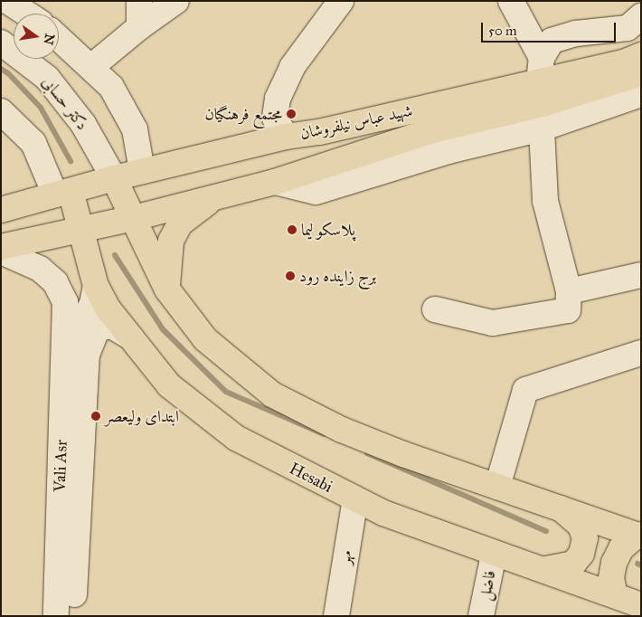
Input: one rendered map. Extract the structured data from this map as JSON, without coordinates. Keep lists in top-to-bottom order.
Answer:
{
  "streets": {
    "main road": ["شهید عباس نیلفروشان", "Hesabi"],
    "street": [
      "دکتر حسابی",
      "Vali Asr",
      "مهر",
      "فاضل"
    ]
  },
  "crossings": [
    ["دکتر حسابی", "شهید عباس نیلفروشان"],
    ["شهید عباس نیلفروشان", "Hesabi"],
    ["Hesabi", "مهر"],
    ["Hesabi", "فاضل"]
  ],
  "places": [
    "مجتمع فرهنگیان",
    "پلاسکو لیما",
    "برج زاینده رود",
    "ابتدای ولیعصر"
  ],
  "scale_bar": "50 m",
  "north": "right"
}
